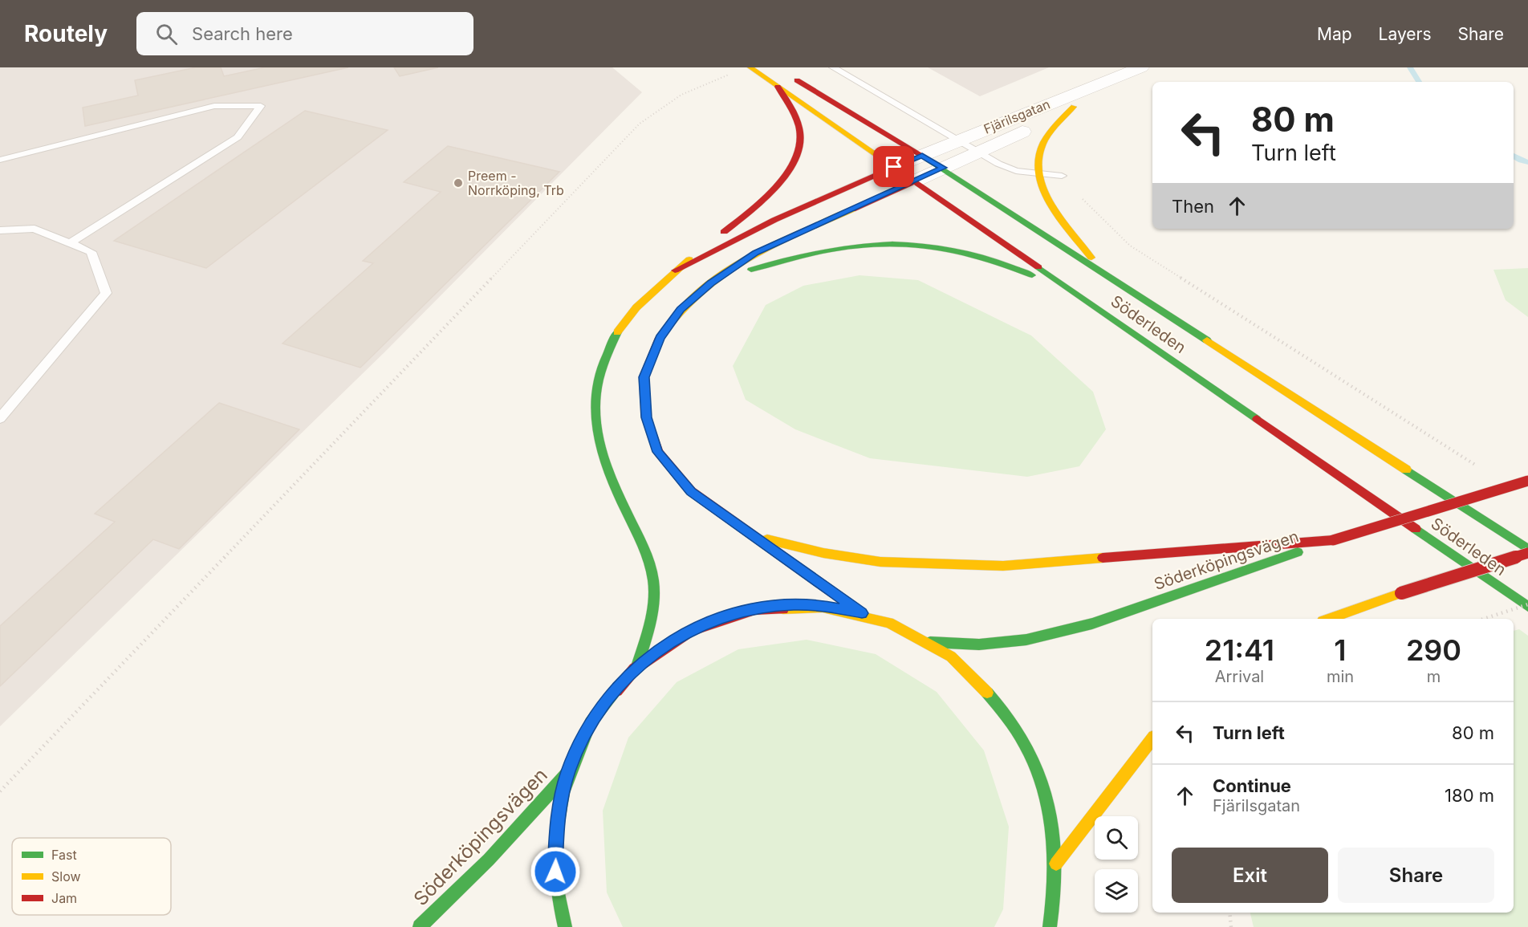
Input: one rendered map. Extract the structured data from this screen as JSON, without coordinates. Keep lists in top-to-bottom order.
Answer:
{
  "streets": {
    "main road": ["Söderleden", "Söderköpingsvägen"],
    "street": ["Fjärilsgatan"]
  },
  "crossings": [
    ["Fjärilsgatan", "Söderleden"]
  ],
  "places": ["Preem - Norrköping, Trb"],
  "legend": ["Fast", "Slow", "Jam"],
  "page": {
    "header": "Routely",
    "search": "Search here",
    "nav": ["Map", "Layers", "Share"],
    "turn": ["80 m", "Turn left"],
    "then": "Then",
    "eta": [
      "21:41",
      "Arrival",
      "1",
      "min",
      "290",
      "m"
    ],
    "list": [
      {
        "name": "Turn left",
        "value": "80 m"
      },
      {
        "name": "Continue",
        "note": "Fjärilsgatan",
        "value": "180 m"
      }
    ],
    "buttons": ["Exit", "Share"]
  }
}
